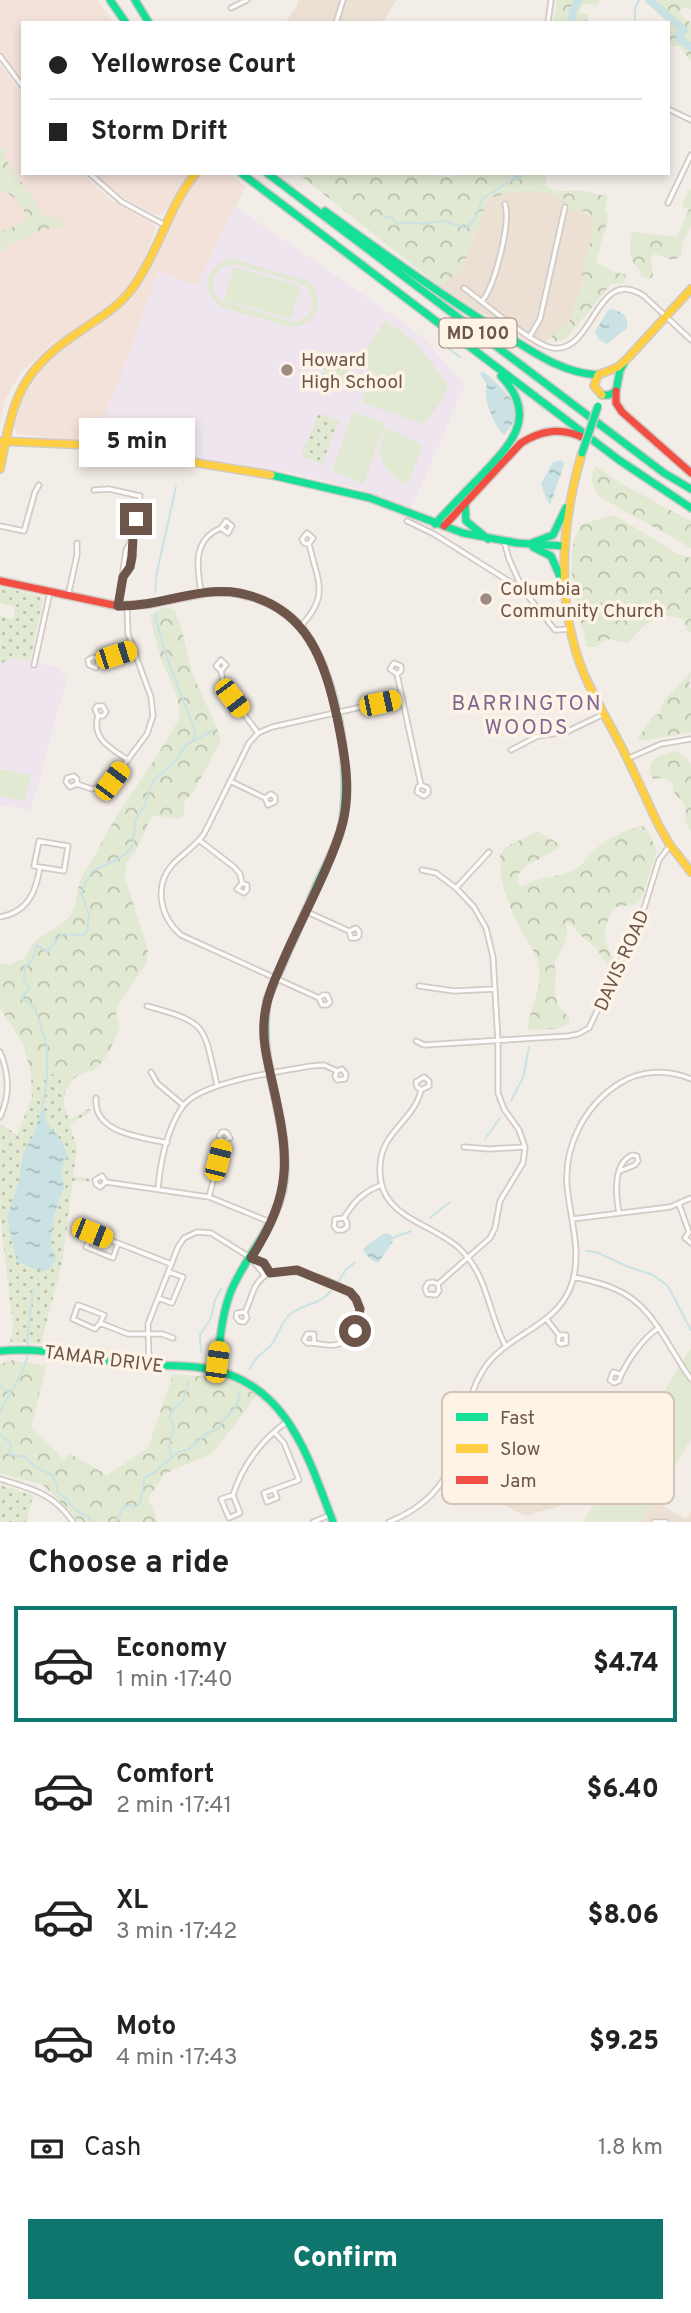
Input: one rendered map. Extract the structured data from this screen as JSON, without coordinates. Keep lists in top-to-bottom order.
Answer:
{
  "streets": {
    "main road": ["MD 100", "TAMAR DRIVE"],
    "street": ["DAVIS ROAD"]
  },
  "districts": ["BARRINGTON WOODS"],
  "places": ["Howard High School", "Columbia Community Church"],
  "legend": ["Fast", "Slow", "Jam"],
  "page": {
    "banner": ["Yellowrose Court", "Storm Drift"],
    "bubble": "5 min",
    "heading": "Choose a ride",
    "list": [
      {
        "name": "Economy",
        "note": "1 min · 17:40",
        "value": "$4.74"
      },
      {
        "name": "Comfort",
        "note": "2 min · 17:41",
        "value": "$6.40"
      },
      {
        "name": "XL",
        "note": "3 min · 17:42",
        "value": "$8.06"
      },
      {
        "name": "Moto",
        "note": "4 min · 17:43",
        "value": "$9.25"
      }
    ],
    "pay": ["Cash", "1.8 km"],
    "buttons": "Confirm"
  }
}
